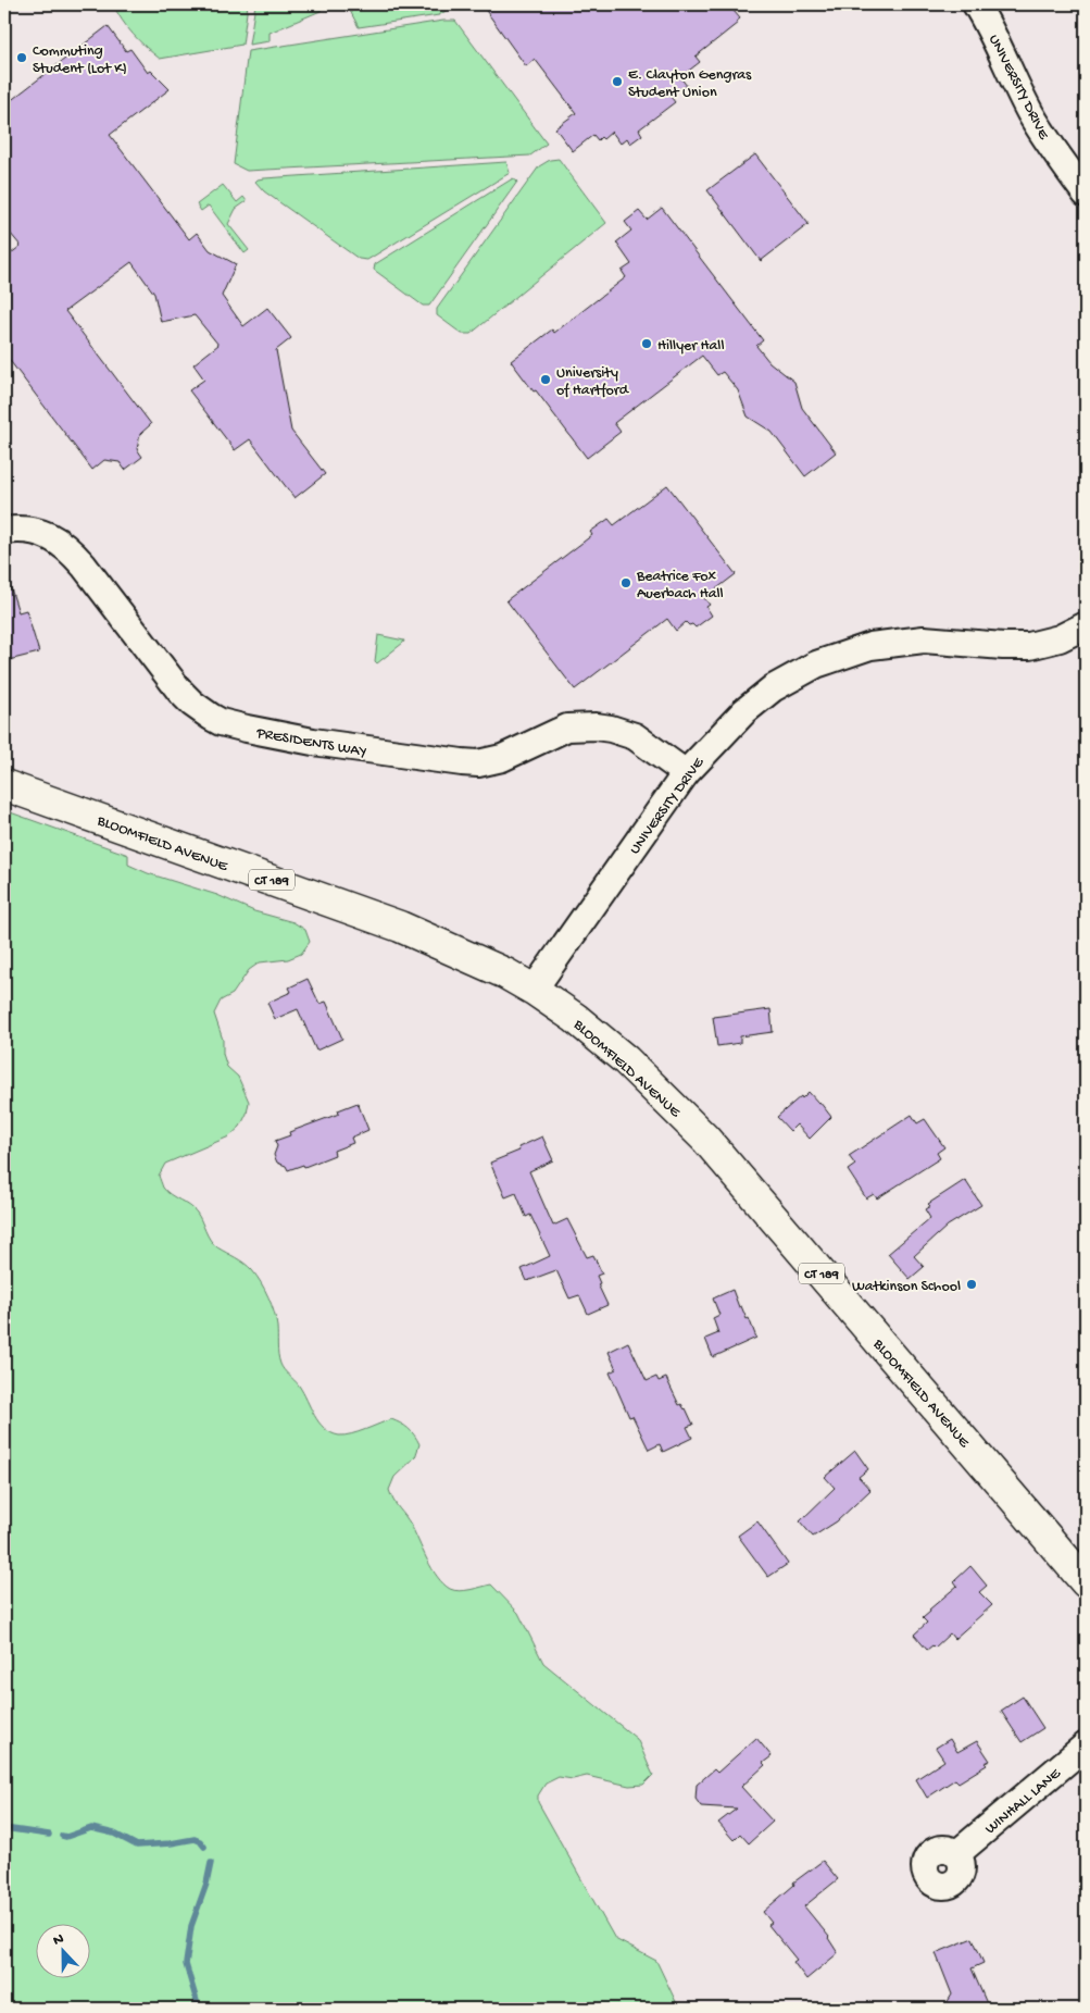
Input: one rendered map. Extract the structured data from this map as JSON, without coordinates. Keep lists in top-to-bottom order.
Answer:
{
  "streets": {
    "main road": ["BLOOMFIELD AVENUE", "CT 189"],
    "street": ["UNIVERSITY DRIVE", "PRESIDENTS WAY", "WINHALL LANE"]
  },
  "crossings": [
    ["UNIVERSITY DRIVE", "PRESIDENTS WAY"],
    ["UNIVERSITY DRIVE", "BLOOMFIELD AVENUE"]
  ],
  "places": [
    "Commuting Student (Lot K)",
    "E. Clayton Gengras Student Union",
    "Hillyer Hall",
    "University of Hartford",
    "Beatrice Fox Auerbach Hall",
    "Watkinson School"
  ],
  "north": "top"
}
